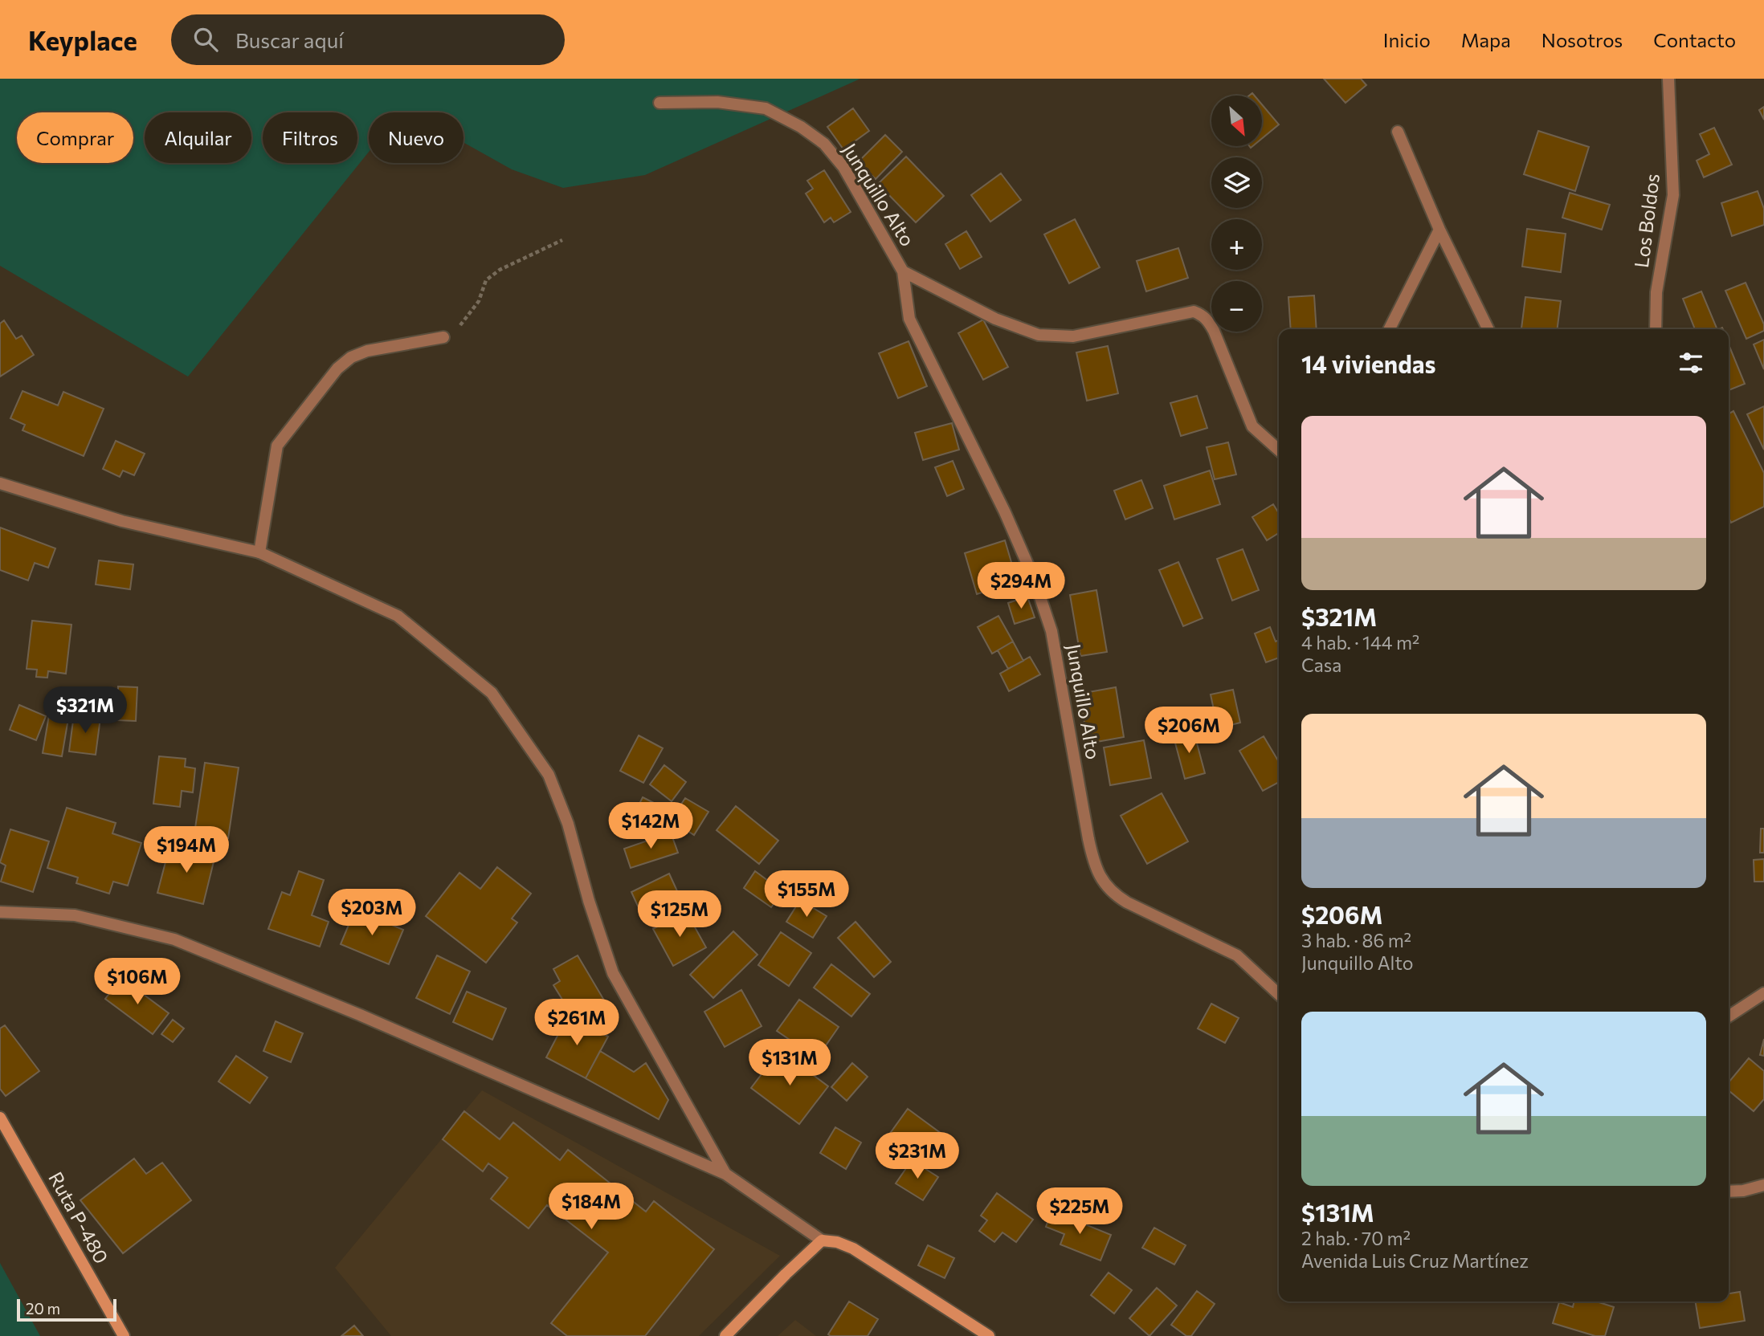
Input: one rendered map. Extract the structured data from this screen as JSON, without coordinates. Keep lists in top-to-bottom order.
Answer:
{
  "streets": {
    "street": ["Junquillo Alto", "Los Boldos", "Ruta P-480"]
  },
  "scale_bar": "20 m",
  "north": "bottom right",
  "page": {
    "header": "Keyplace",
    "search": "Buscar aquí",
    "nav": [
      "Inicio",
      "Mapa",
      "Nosotros",
      "Contacto"
    ],
    "map_buttons": ["+", "−"],
    "chip": [
      "Comprar",
      "Alquilar",
      "Filtros",
      "Nuevo"
    ],
    "heading": "14 viviendas",
    "list": [
      {
        "name": "$321M",
        "note": "4 hab. · 144 m² · Casa"
      },
      {
        "name": "$206M",
        "note": "3 hab. · 86 m² · Junquillo Alto"
      },
      {
        "name": "$131M",
        "note": "2 hab. · 70 m² · Avenida Luis Cruz Martínez"
      }
    ],
    "price": [
      "$294M",
      "$321M",
      "$206M",
      "$142M",
      "$194M",
      "$155M",
      "$203M",
      "$125M",
      "$106M",
      "$261M",
      "$131M",
      "$231M",
      "$184M",
      "$225M"
    ],
    "scale": "20 m"
  }
}
